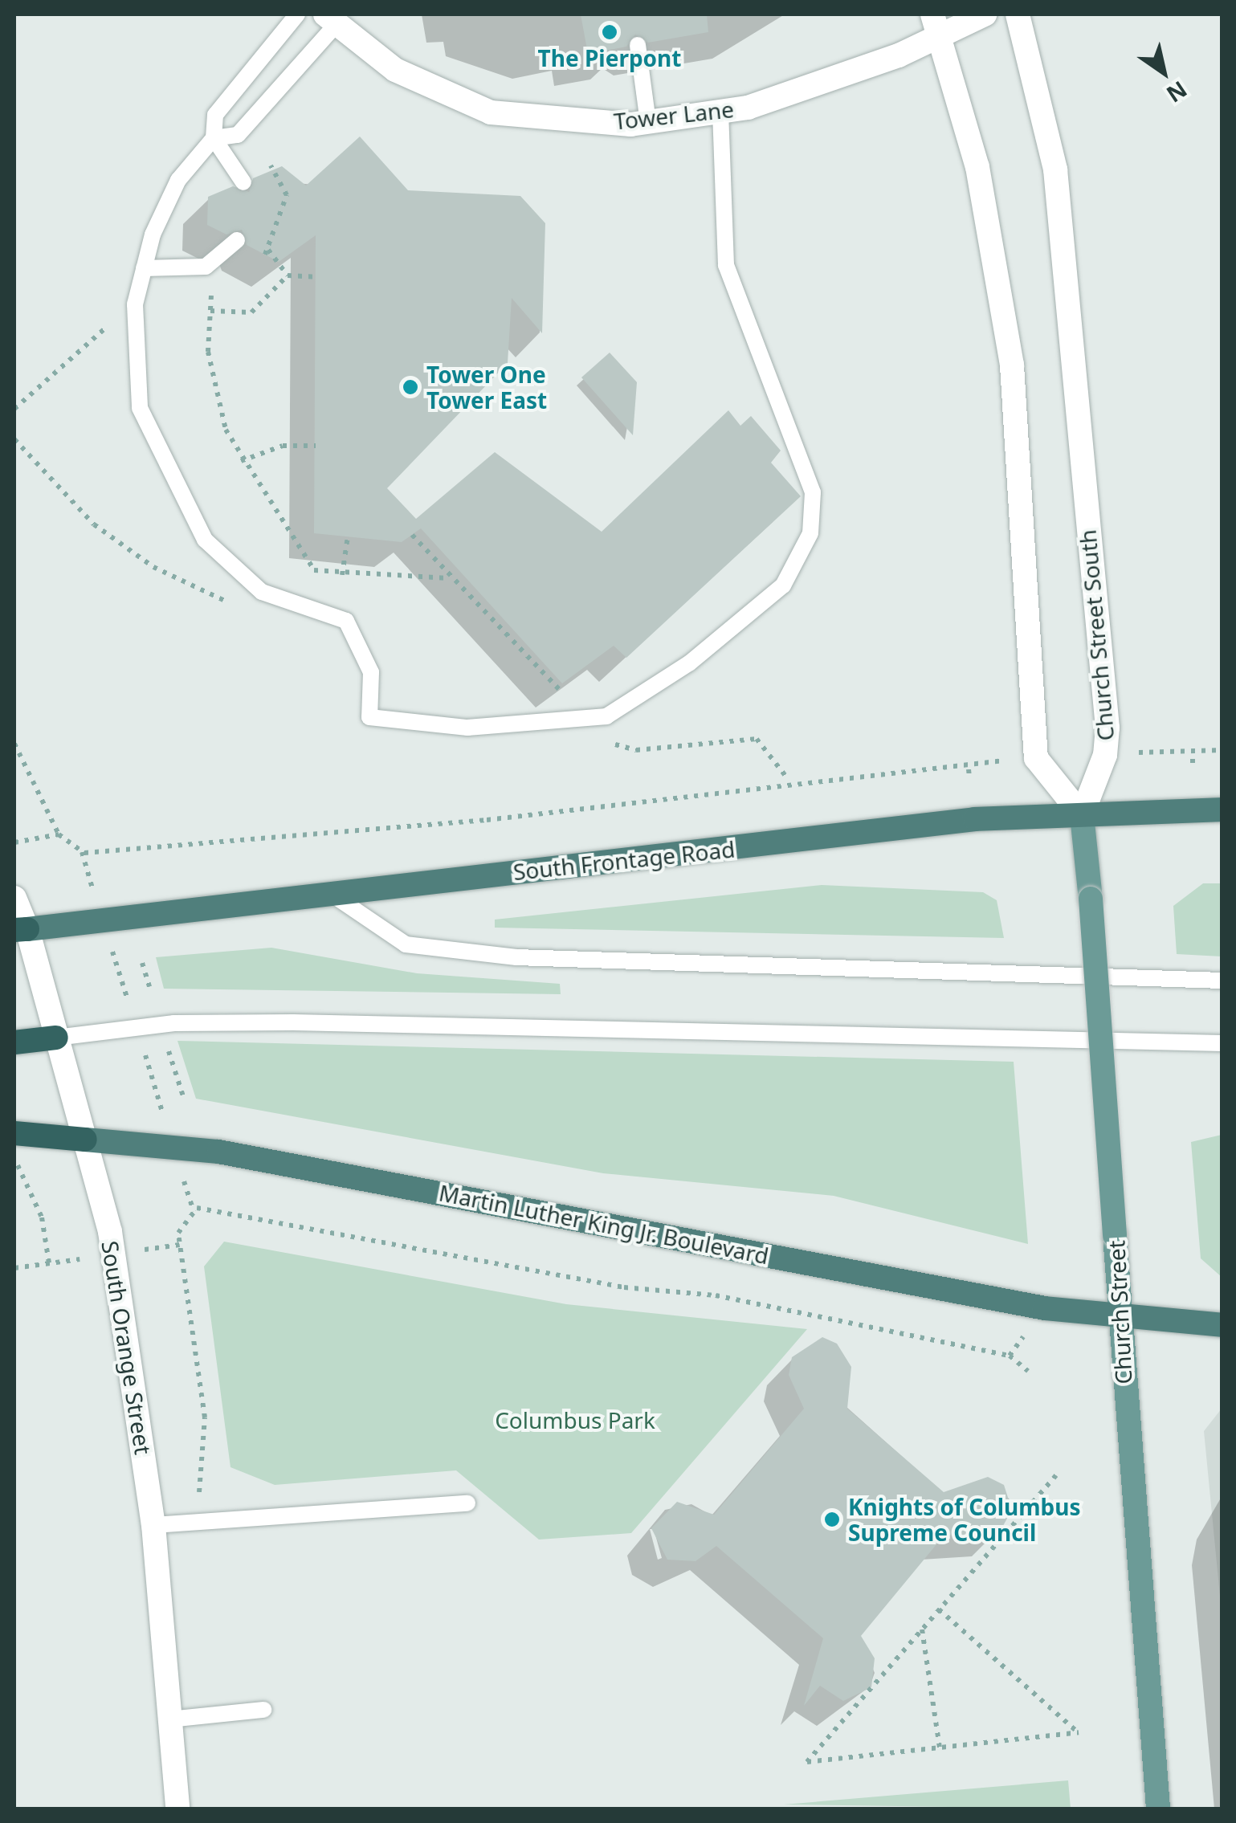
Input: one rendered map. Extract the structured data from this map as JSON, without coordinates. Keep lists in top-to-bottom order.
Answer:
{
  "streets": {
    "highway": ["South Frontage Road", "Martin Luther King Jr. Boulevard"],
    "main road": [
      "Tower Lane",
      "Church Street South",
      "Church Street",
      "South Orange Street"
    ]
  },
  "crossings": [
    ["Church Street South", "South Frontage Road"],
    ["Church Street South", "Church Street"],
    ["South Frontage Road", "Church Street"],
    ["South Frontage Road", "South Orange Street"],
    ["Martin Luther King Jr. Boulevard", "Church Street"],
    ["Martin Luther King Jr. Boulevard", "South Orange Street"]
  ],
  "parks": ["Columbus Park"],
  "places": ["The Pierpont", "Tower One Tower East", "Knights of Columbus Supreme Council"],
  "north": "bottom right"
}
